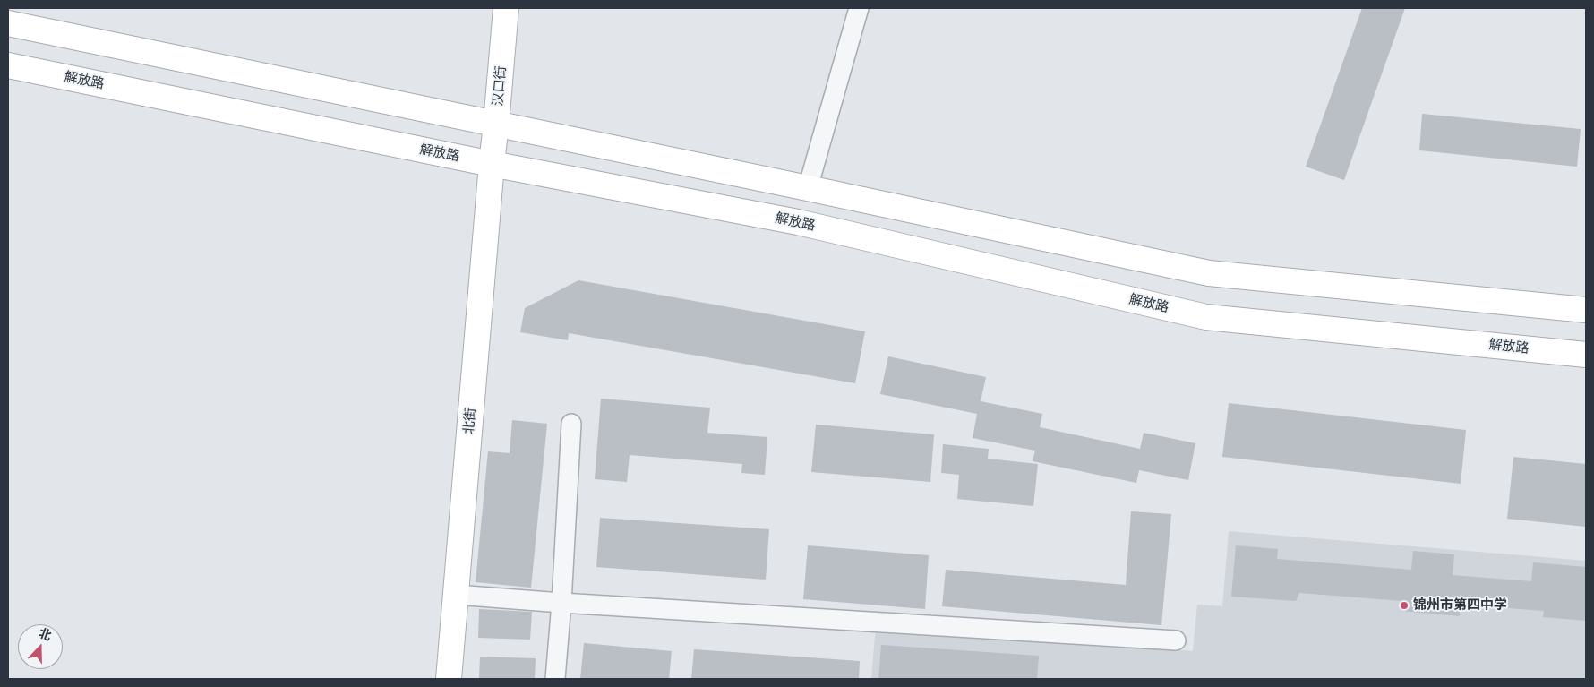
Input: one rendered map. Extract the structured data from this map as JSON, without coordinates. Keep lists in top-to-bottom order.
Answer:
{
  "streets": {
    "main road": ["解放路", "汉口街", "北街"]
  },
  "crossings": [
    ["解放路", "汉口街"],
    ["解放路", "北街"],
    ["汉口街", "北街"]
  ],
  "places": ["锦州市第四中学"],
  "north": "top"
}
